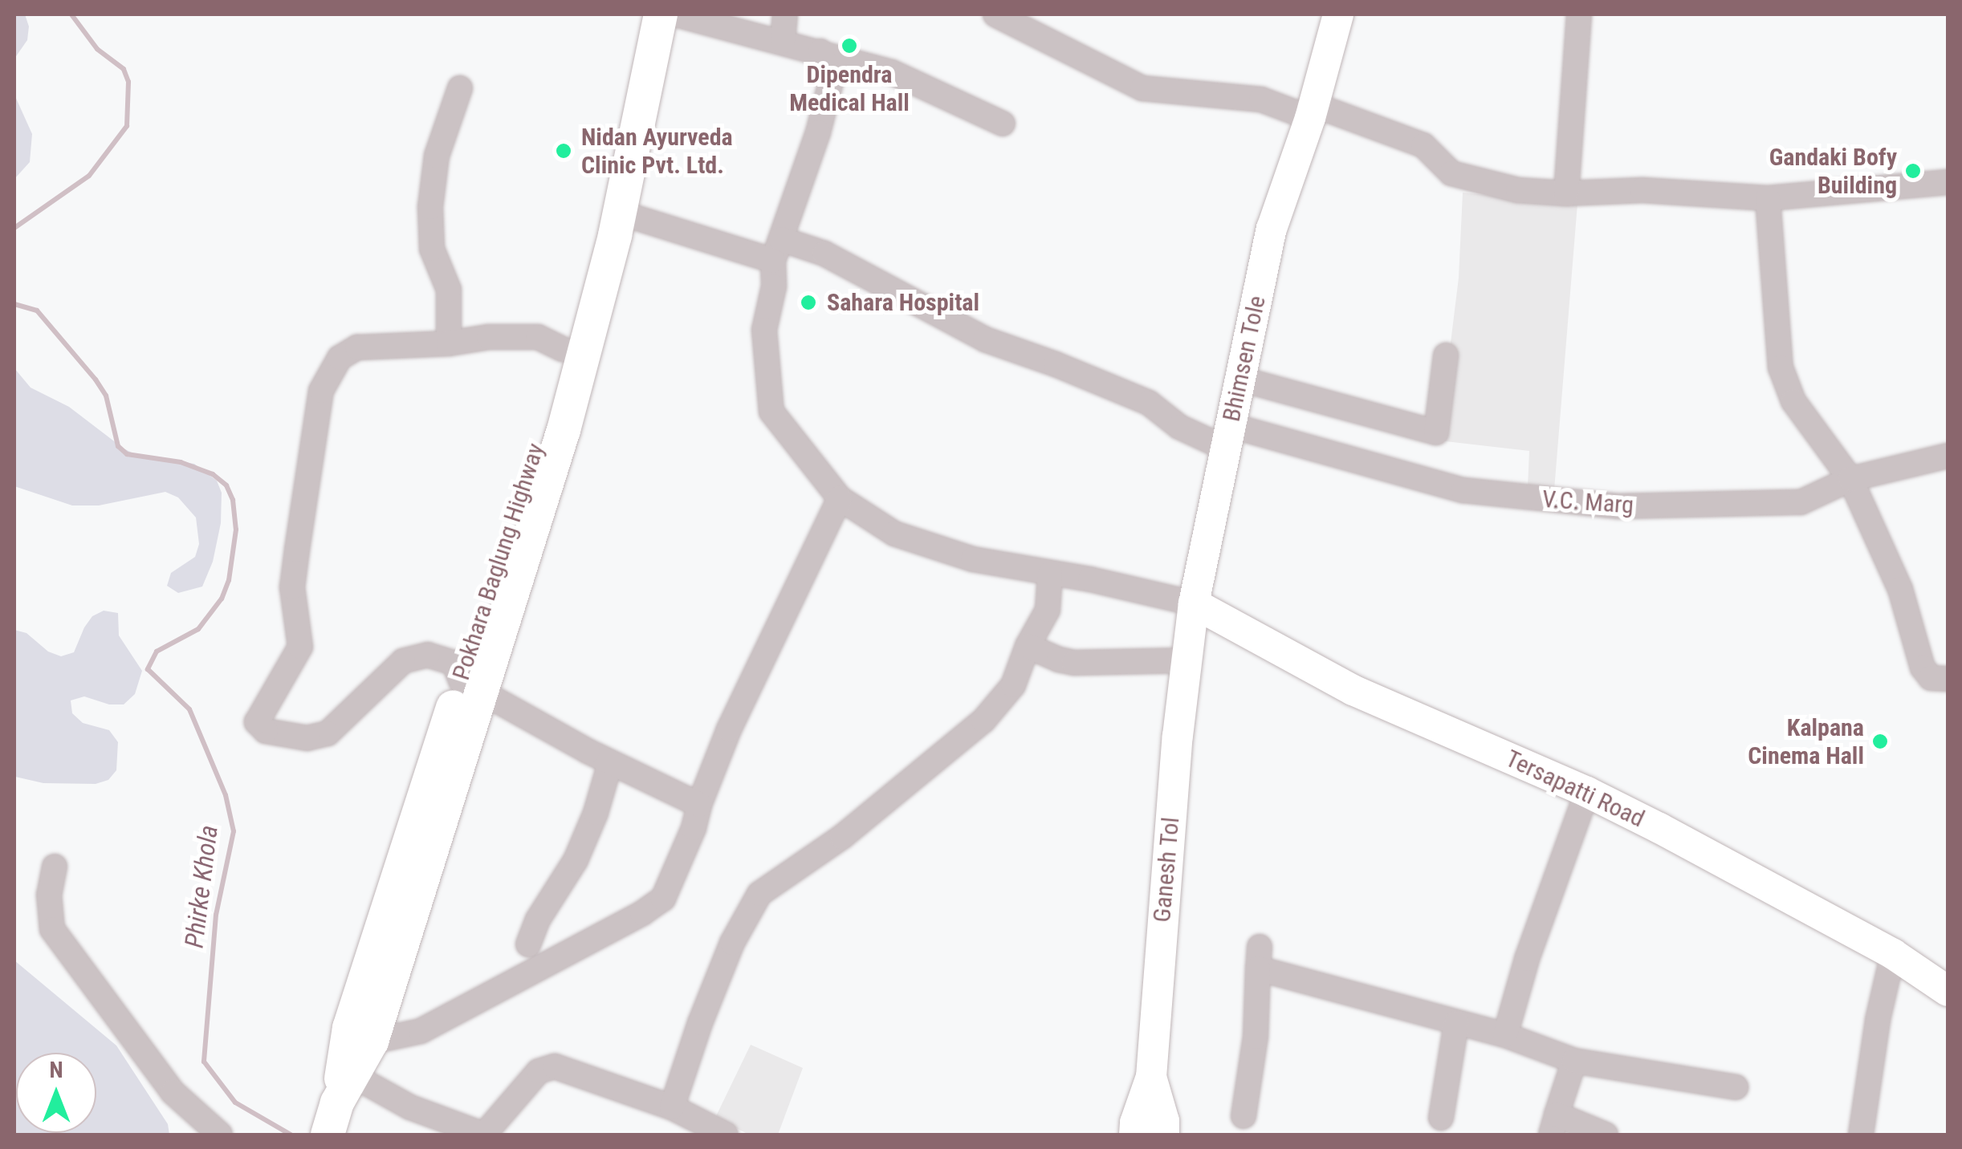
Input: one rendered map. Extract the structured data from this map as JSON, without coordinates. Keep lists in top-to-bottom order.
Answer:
{
  "streets": {
    "highway": ["Pokhara Baglung Highway"],
    "main road": ["Bhimsen Tole", "Tersapatti Road", "Ganesh Tol"],
    "street": ["V.C. Marg"]
  },
  "crossings": [
    ["Bhimsen Tole", "V.C. Marg"],
    ["Bhimsen Tole", "Tersapatti Road"],
    ["Bhimsen Tole", "Ganesh Tol"],
    ["V.C. Marg", "Pokhara Baglung Highway"],
    ["Tersapatti Road", "Ganesh Tol"]
  ],
  "water": ["Phirke Khola"],
  "places": [
    "Dipendra Medical Hall",
    "Nidan Ayurveda Clinic Pvt. Ltd.",
    "Gandaki Bofy Building",
    "Sahara Hospital",
    "Kalpana Cinema Hall"
  ],
  "north": "top"
}
